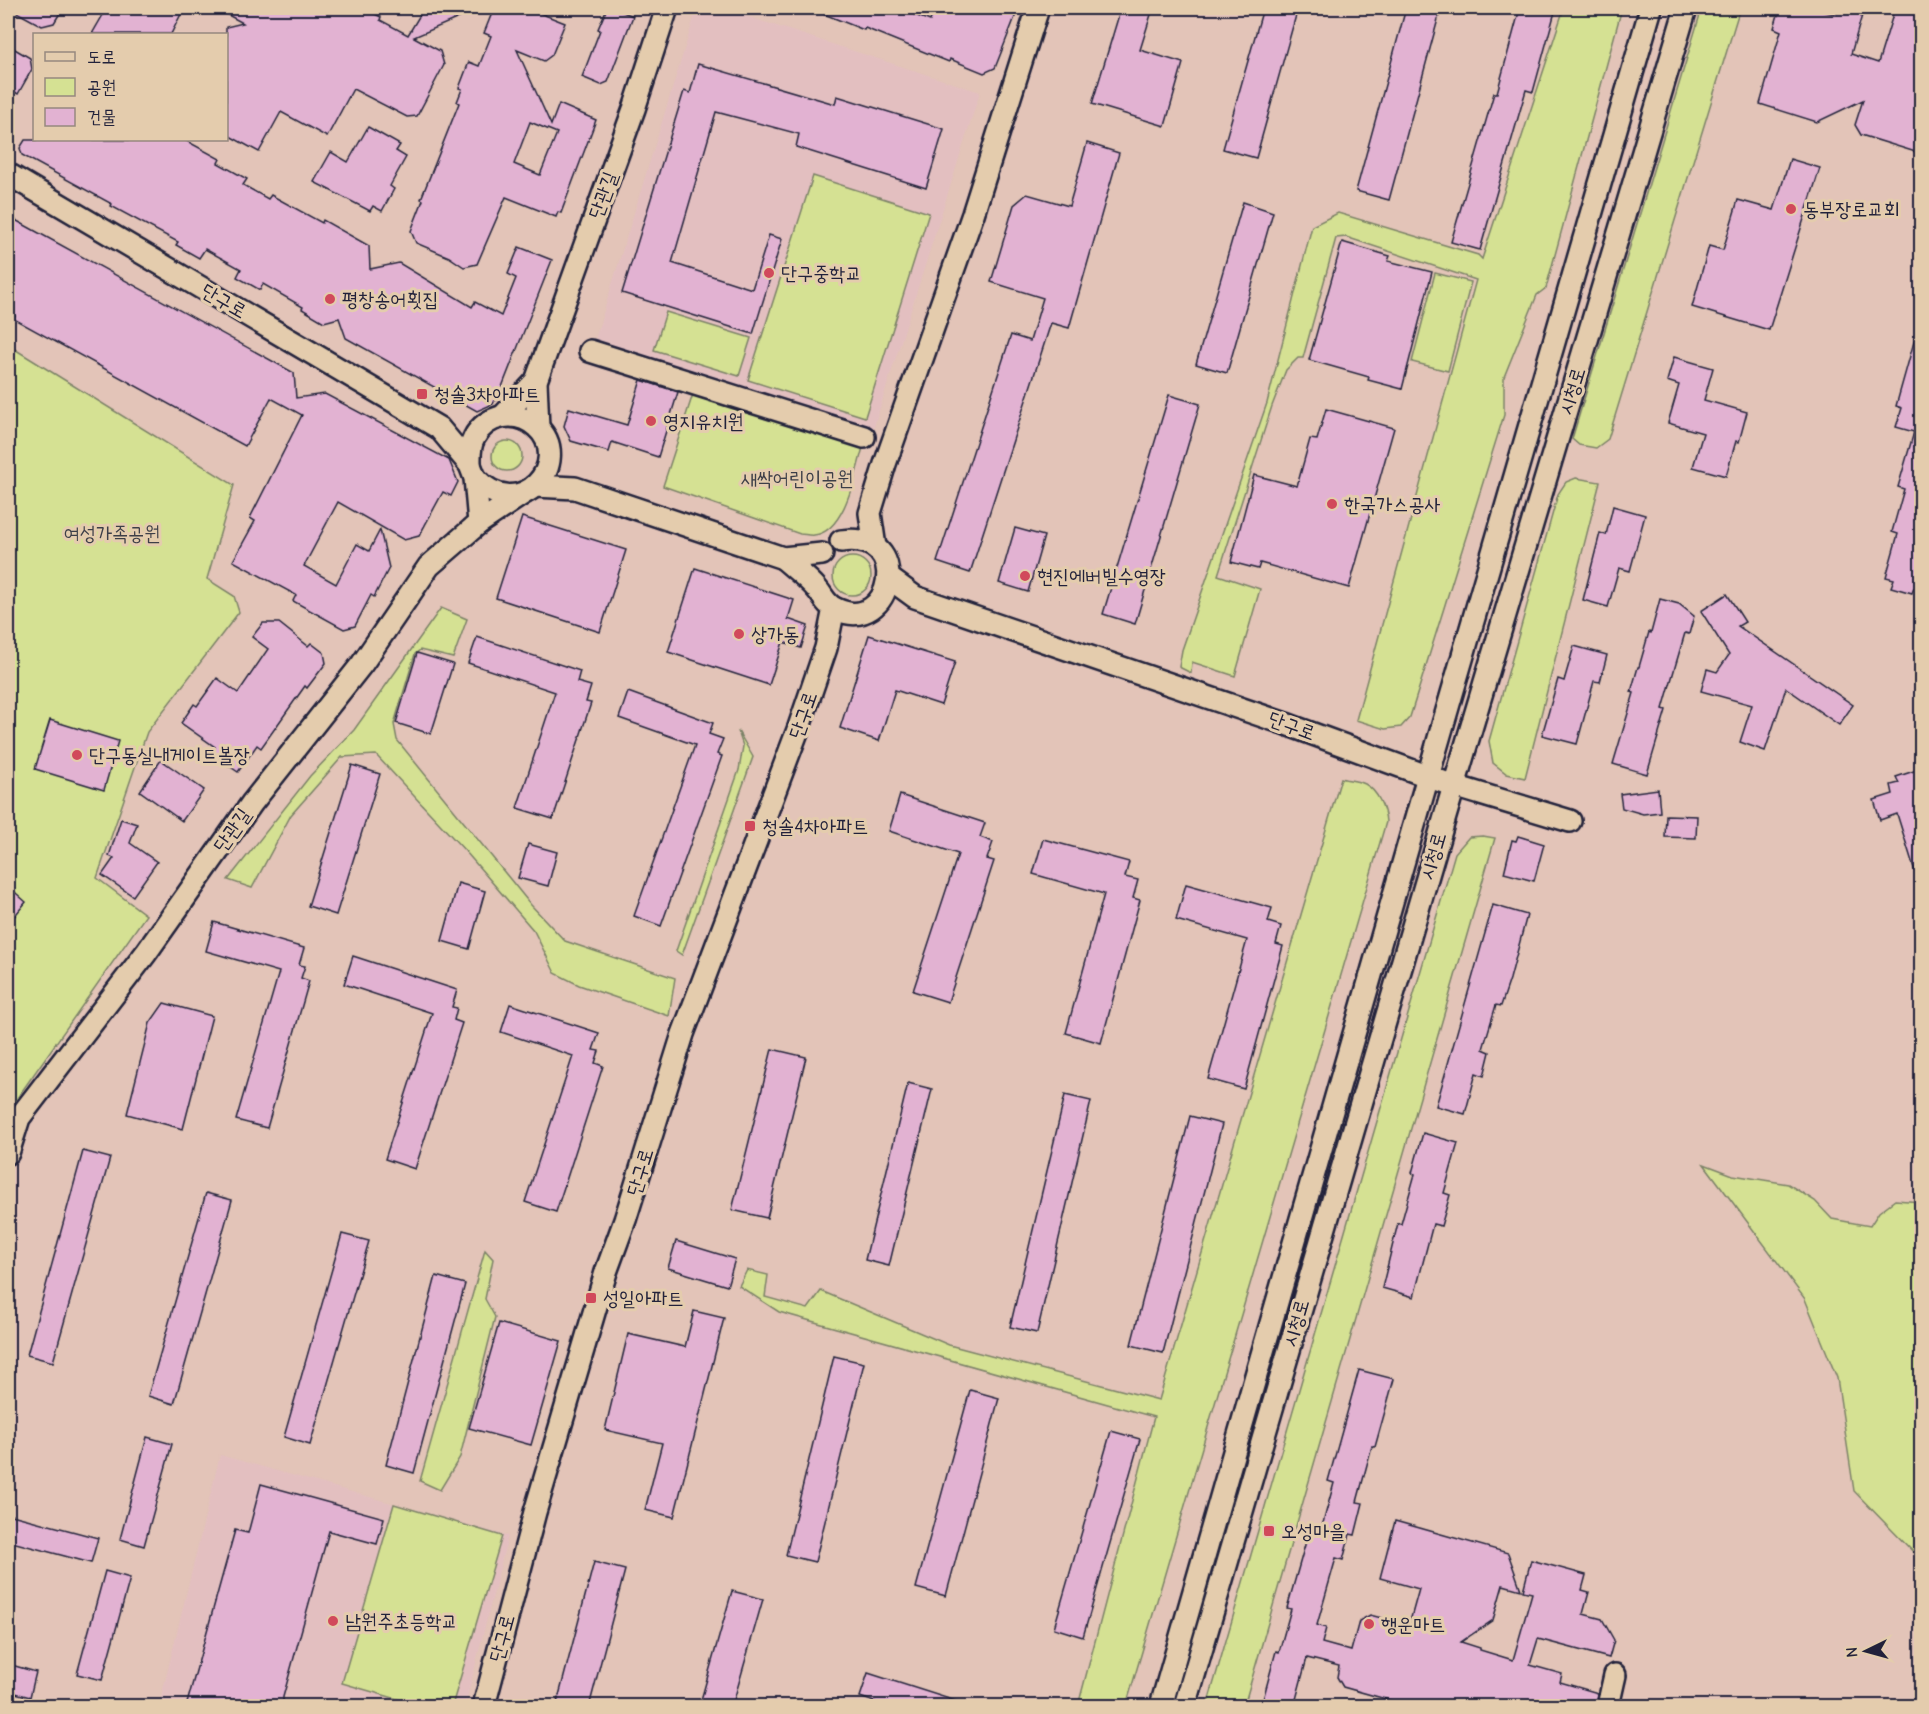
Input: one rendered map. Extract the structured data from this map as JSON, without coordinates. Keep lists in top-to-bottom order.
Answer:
{
  "streets": {
    "street": ["단관길", "단구로", "시청로"]
  },
  "crossings": [
    ["단구로", "시청로"]
  ],
  "parks": ["새싹어린이공원", "여성가족공원"],
  "places": {
    "other": [
      "동부장로교회",
      "단구중학교",
      "평창송어횟집",
      "영지유치원",
      "한국가스공사",
      "현진에버빌수영장",
      "상가동",
      "단구동실내게이트볼장",
      "남원주초등학교",
      "행운마트"
    ],
    "transit": [
      "청솔3차아파트",
      "청솔4차아파트",
      "성일아파트",
      "오성마을"
    ]
  },
  "legend": ["도로", "공원", "건물"],
  "north": "left"
}
